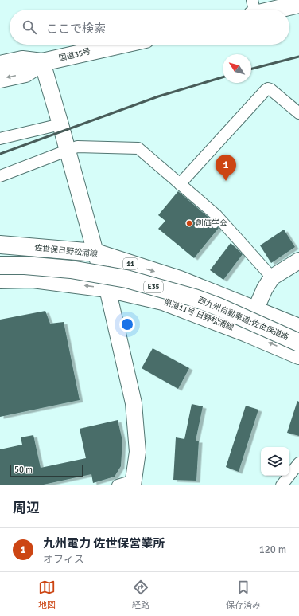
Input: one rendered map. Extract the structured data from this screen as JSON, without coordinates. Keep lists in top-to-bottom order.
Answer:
{
  "streets": {
    "main road": [
      "国道35号",
      "佐世保日野松浦線",
      "11",
      "E35",
      "県道11号 日野松浦線",
      "西九州自動車道;佐世保道路"
    ]
  },
  "crossings": [
    ["佐世保日野松浦線", "11"]
  ],
  "one_way": ["佐世保日野松浦線", "県道11号 日野松浦線"],
  "places": ["創価学会"],
  "scale_bar": "50 m",
  "north": "top left",
  "page": {
    "search": "ここで検索",
    "pins": "1",
    "scale": "50 m",
    "heading": "周辺",
    "list": [
      {
        "mark": "1",
        "name": "九州電力 佐世保営業所",
        "note": "オフィス",
        "value": "120 m"
      }
    ],
    "nav": ["地図", "経路", "保存済み"]
  }
}
